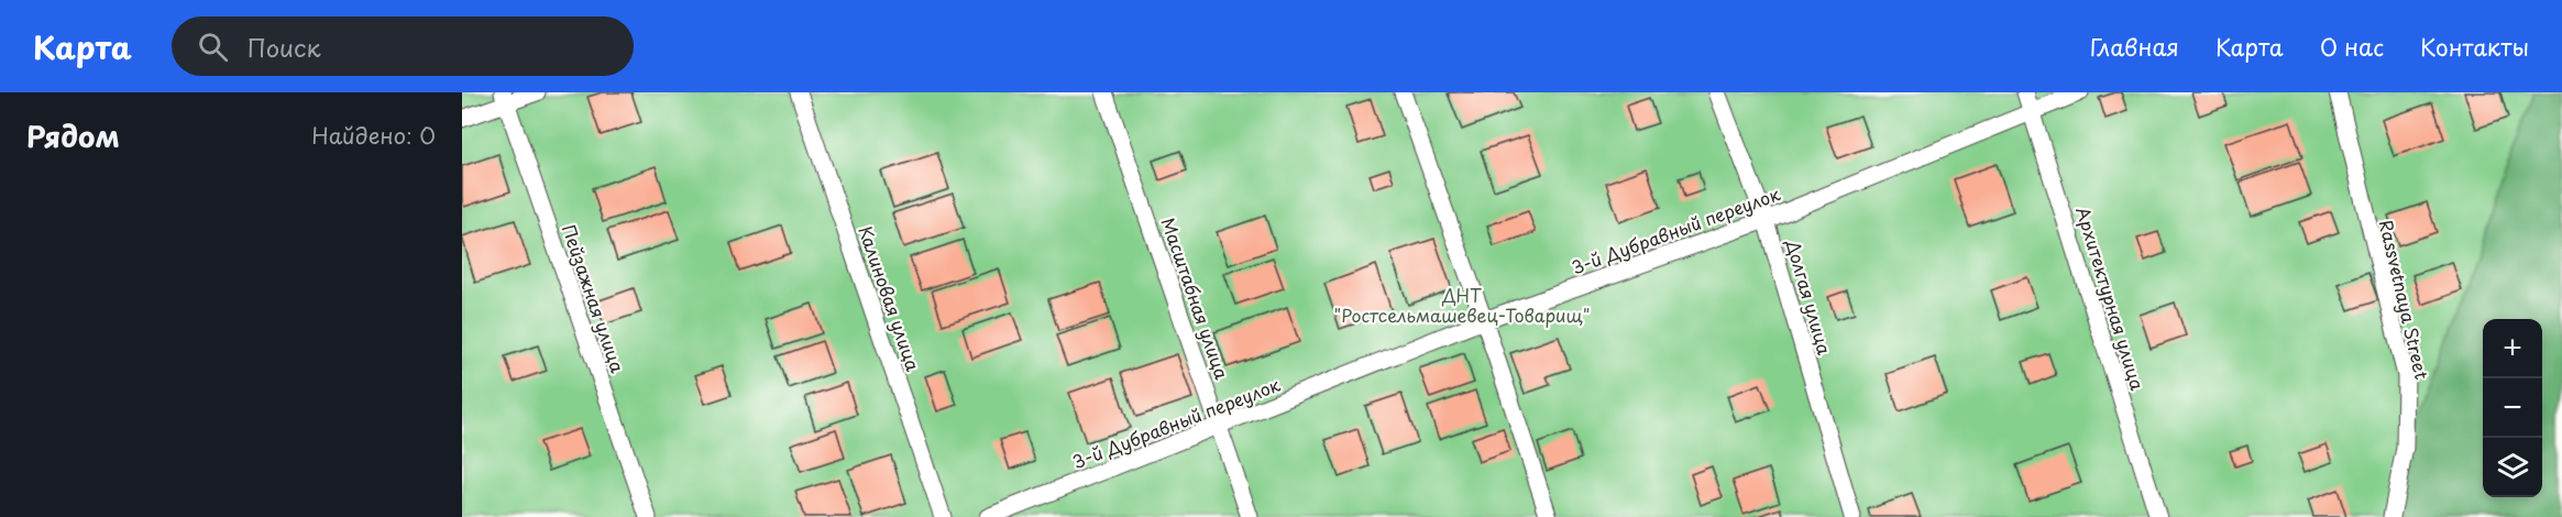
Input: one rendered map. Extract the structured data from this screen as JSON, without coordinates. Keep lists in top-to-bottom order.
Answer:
{
  "streets": {
    "lane": [
      "3-й Дубравный переулок",
      "Долгая улица",
      "Пейзажная улица",
      "Калиновая улица",
      "Масштабная улица",
      "Архитектурная улица",
      "Rassvetnaya Street"
    ]
  },
  "crossings": [
    ["3-й Дубравный переулок", "Долгая улица"],
    ["3-й Дубравный переулок", "Масштабная улица"],
    ["3-й Дубравный переулок", "Архитектурная улица"]
  ],
  "parks": ["ДНТ \"Ростсельмашевец-Товарищ\""],
  "page": {
    "header": "Карта",
    "search": "Поиск",
    "nav": [
      "Главная",
      "Карта",
      "О нас",
      "Контакты"
    ],
    "heading": ["Рядом", "Найдено: 0"],
    "map_buttons": ["+", "−"]
  }
}
